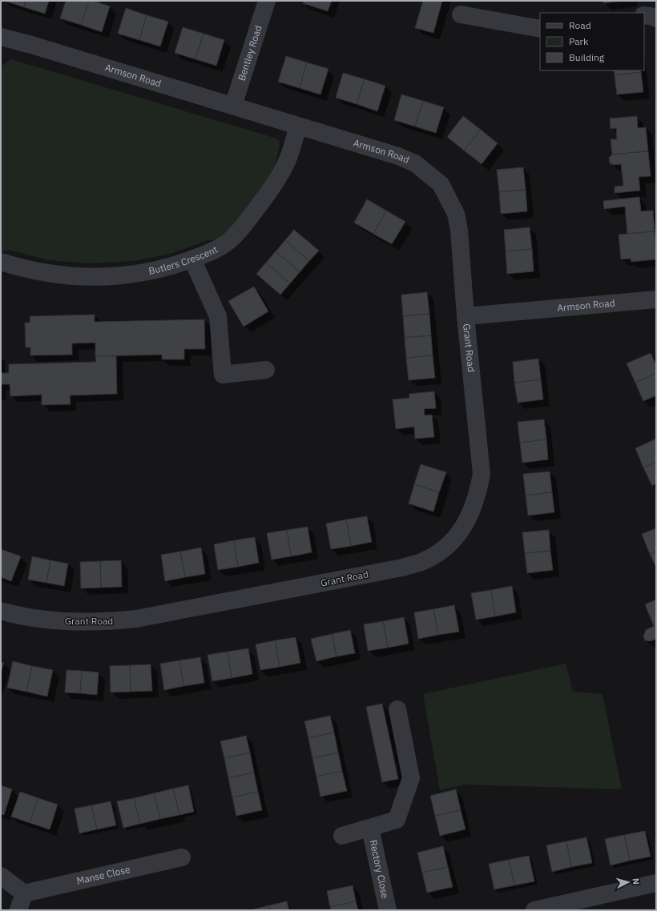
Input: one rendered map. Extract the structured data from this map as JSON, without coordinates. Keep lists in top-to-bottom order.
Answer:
{
  "streets": {
    "street": [
      "Bentley Road",
      "Armson Road",
      "Butlers Crescent",
      "Grant Road",
      "Rectory Close",
      "Manse Close"
    ]
  },
  "crossings": [
    ["Bentley Road", "Armson Road"],
    ["Armson Road", "Butlers Crescent"],
    ["Armson Road", "Grant Road"]
  ],
  "legend": ["Road", "Park", "Building"],
  "north": "right"
}
